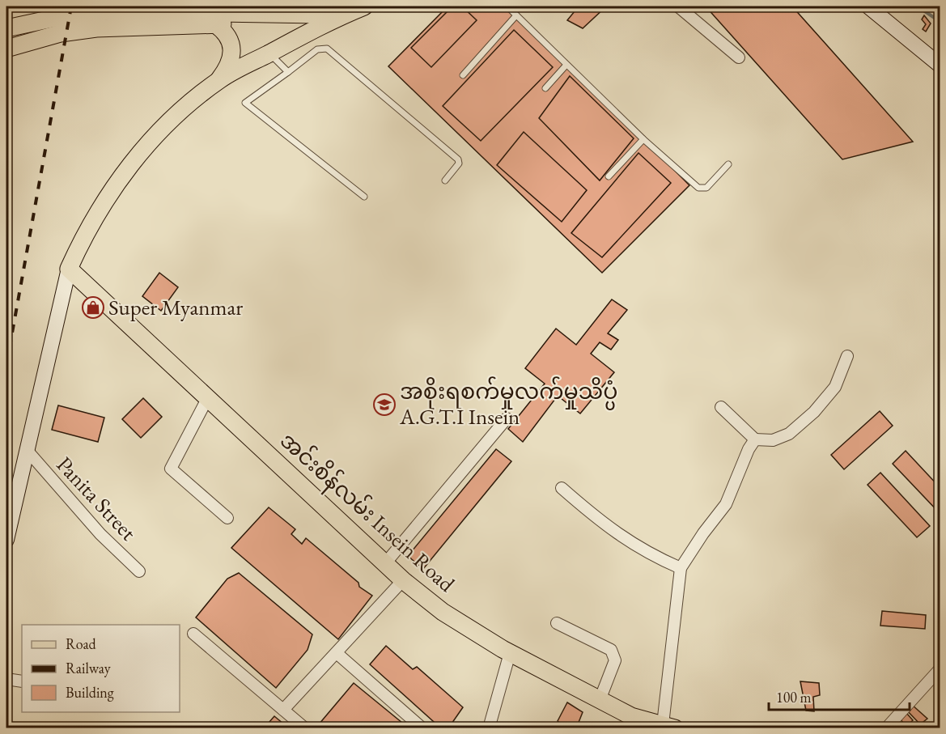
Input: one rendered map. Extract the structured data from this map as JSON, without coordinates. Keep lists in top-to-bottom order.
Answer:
{
  "streets": {
    "main road": ["အင်းစိန်လမ်း Insein Road"],
    "street": ["Panita Street"]
  },
  "places": {
    "shop": ["Super Myanmar"],
    "school or university": ["အစိုးရစက်မှုလက်မှုသိပ္ပံ A.G.T.I Insein"]
  },
  "legend": ["Road", "Railway", "Building"],
  "scale_bar": "100 m"
}
